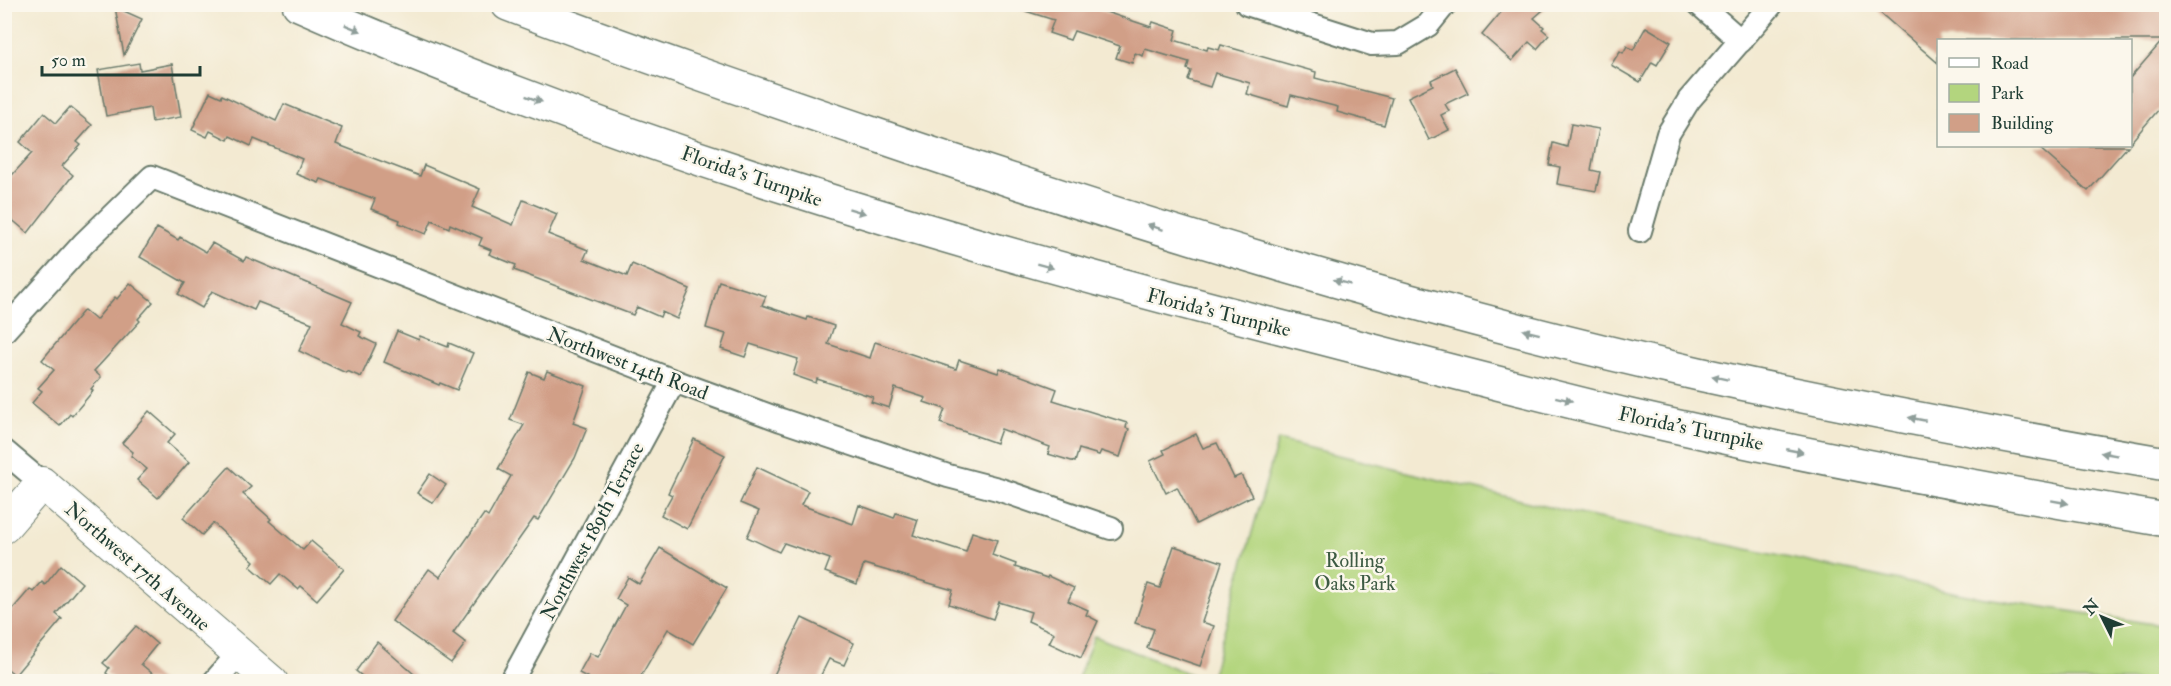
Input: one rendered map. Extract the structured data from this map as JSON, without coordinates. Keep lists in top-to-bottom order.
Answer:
{
  "streets": {
    "highway": ["Florida's Turnpike"],
    "street": ["Northwest 14th Road", "Northwest 189th Terrace", "Northwest 17th Avenue"]
  },
  "crossings": [
    ["Northwest 14th Road", "Northwest 189th Terrace"]
  ],
  "parks": ["Rolling Oaks Park"],
  "legend": ["Road", "Park", "Building"],
  "scale_bar": "50 m",
  "north": "top left"
}
